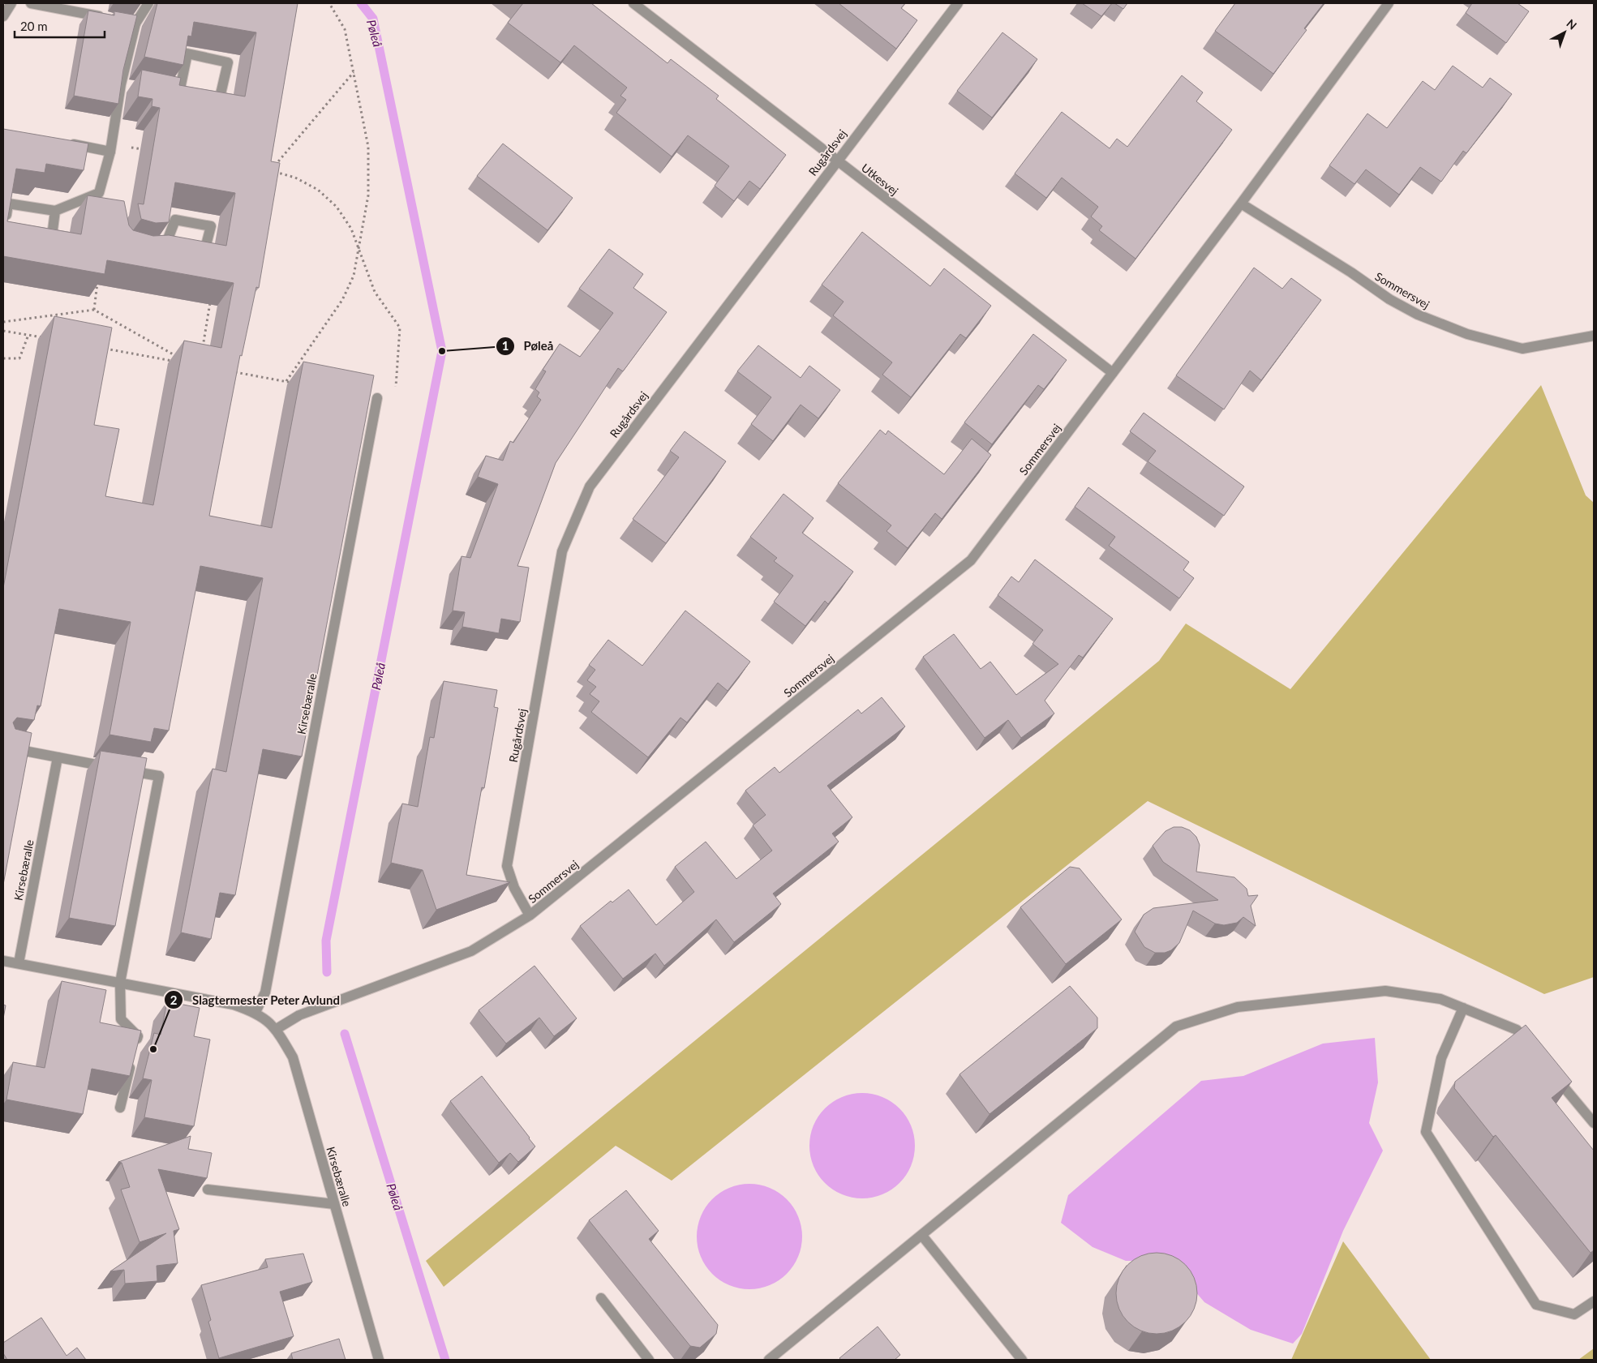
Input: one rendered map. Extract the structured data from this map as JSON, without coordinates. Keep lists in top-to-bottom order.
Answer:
{
  "streets": {
    "street": [
      "Rugårdsvej",
      "Utkesvej",
      "Sommersvej",
      "Kirsebæralle"
    ]
  },
  "crossings": [
    ["Rugårdsvej", "Utkesvej"],
    ["Rugårdsvej", "Sommersvej"],
    ["Utkesvej", "Sommersvej"],
    ["Sommersvej", "Kirsebæralle"]
  ],
  "water": ["Pøleå"],
  "places": ["Pøleå", "Slagtermester Peter Avlund"],
  "scale_bar": "20 m",
  "north": "top right"
}
